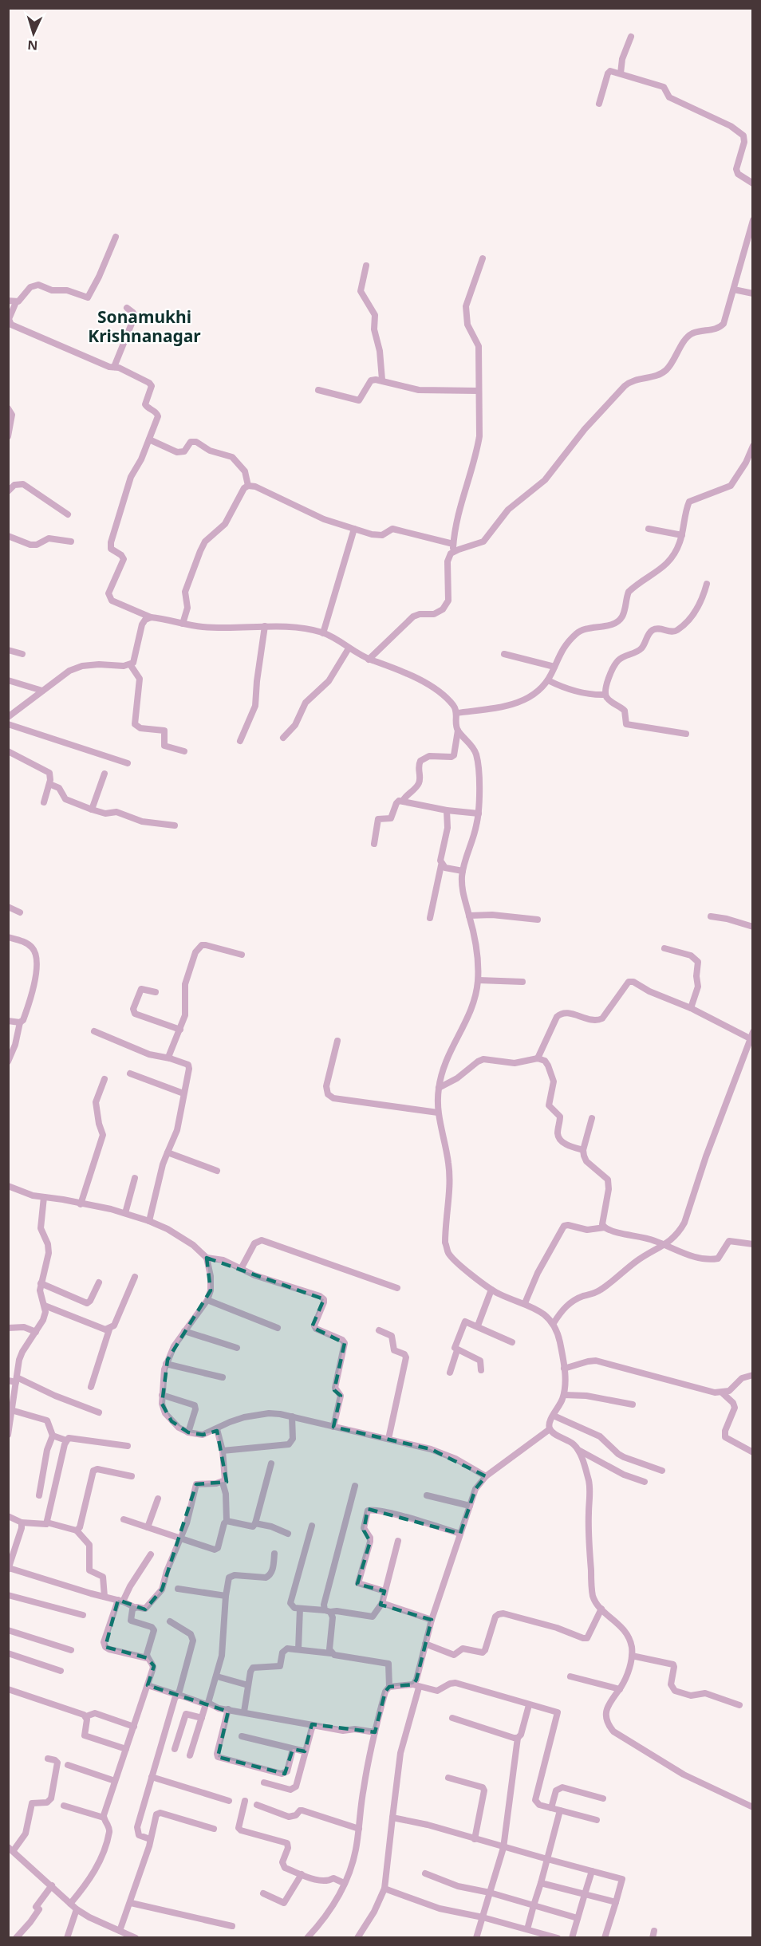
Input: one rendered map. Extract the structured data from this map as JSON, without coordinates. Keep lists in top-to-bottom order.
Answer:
{
  "districts": ["Sonamukhi Krishnanagar"],
  "north": "bottom"
}
